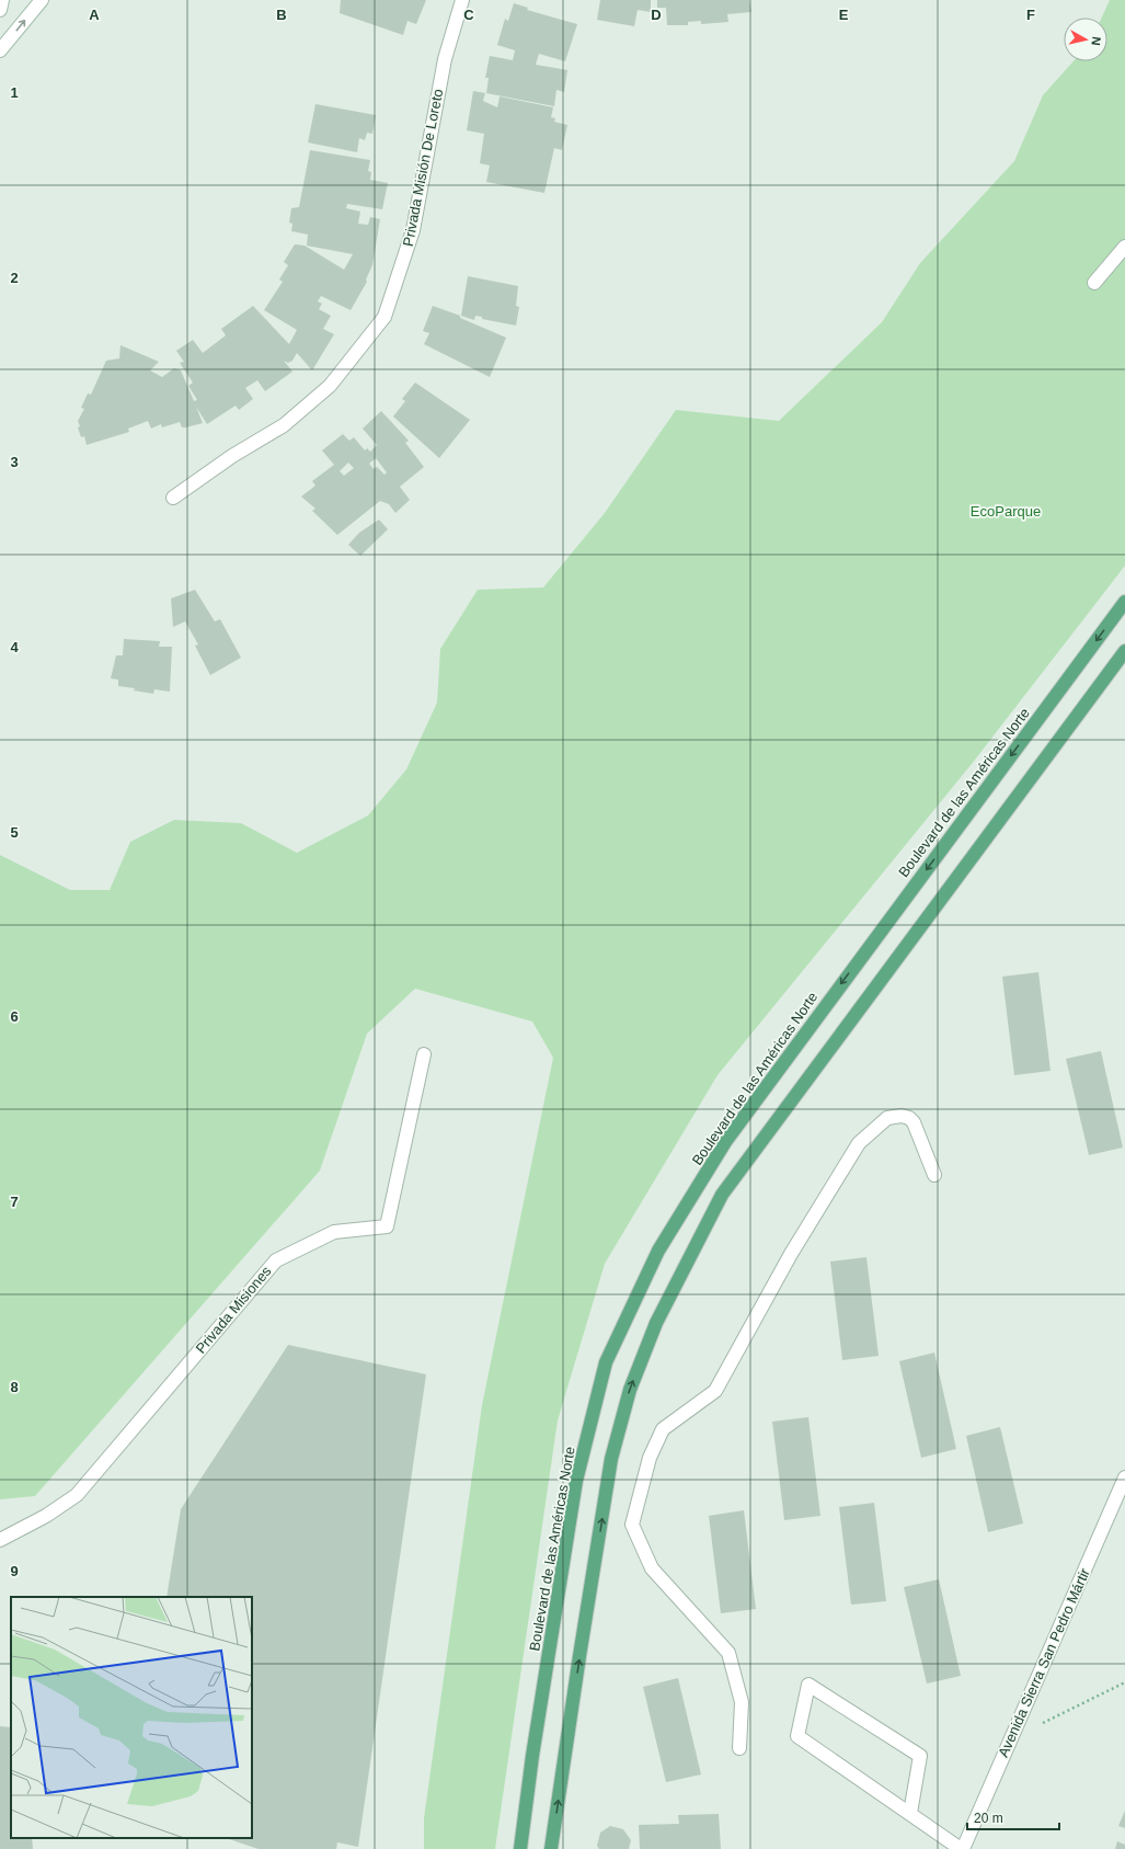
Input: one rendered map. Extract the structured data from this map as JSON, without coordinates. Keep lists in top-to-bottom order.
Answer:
{
  "streets": {
    "main road": ["Boulevard de las Américas Norte"],
    "street": ["Privada Misión De Loreto", "Privada Misiones", "Avenida Sierra San Pedro Mártir"]
  },
  "parks": ["EcoParque"],
  "scale_bar": "20 m",
  "north": "right",
  "grid": {
    "columns": [
      "A",
      "B",
      "C",
      "D",
      "E",
      "F"
    ],
    "rows": [
      "1",
      "2",
      "3",
      "4",
      "5",
      "6",
      "7",
      "8",
      "9"
    ]
  }
}
